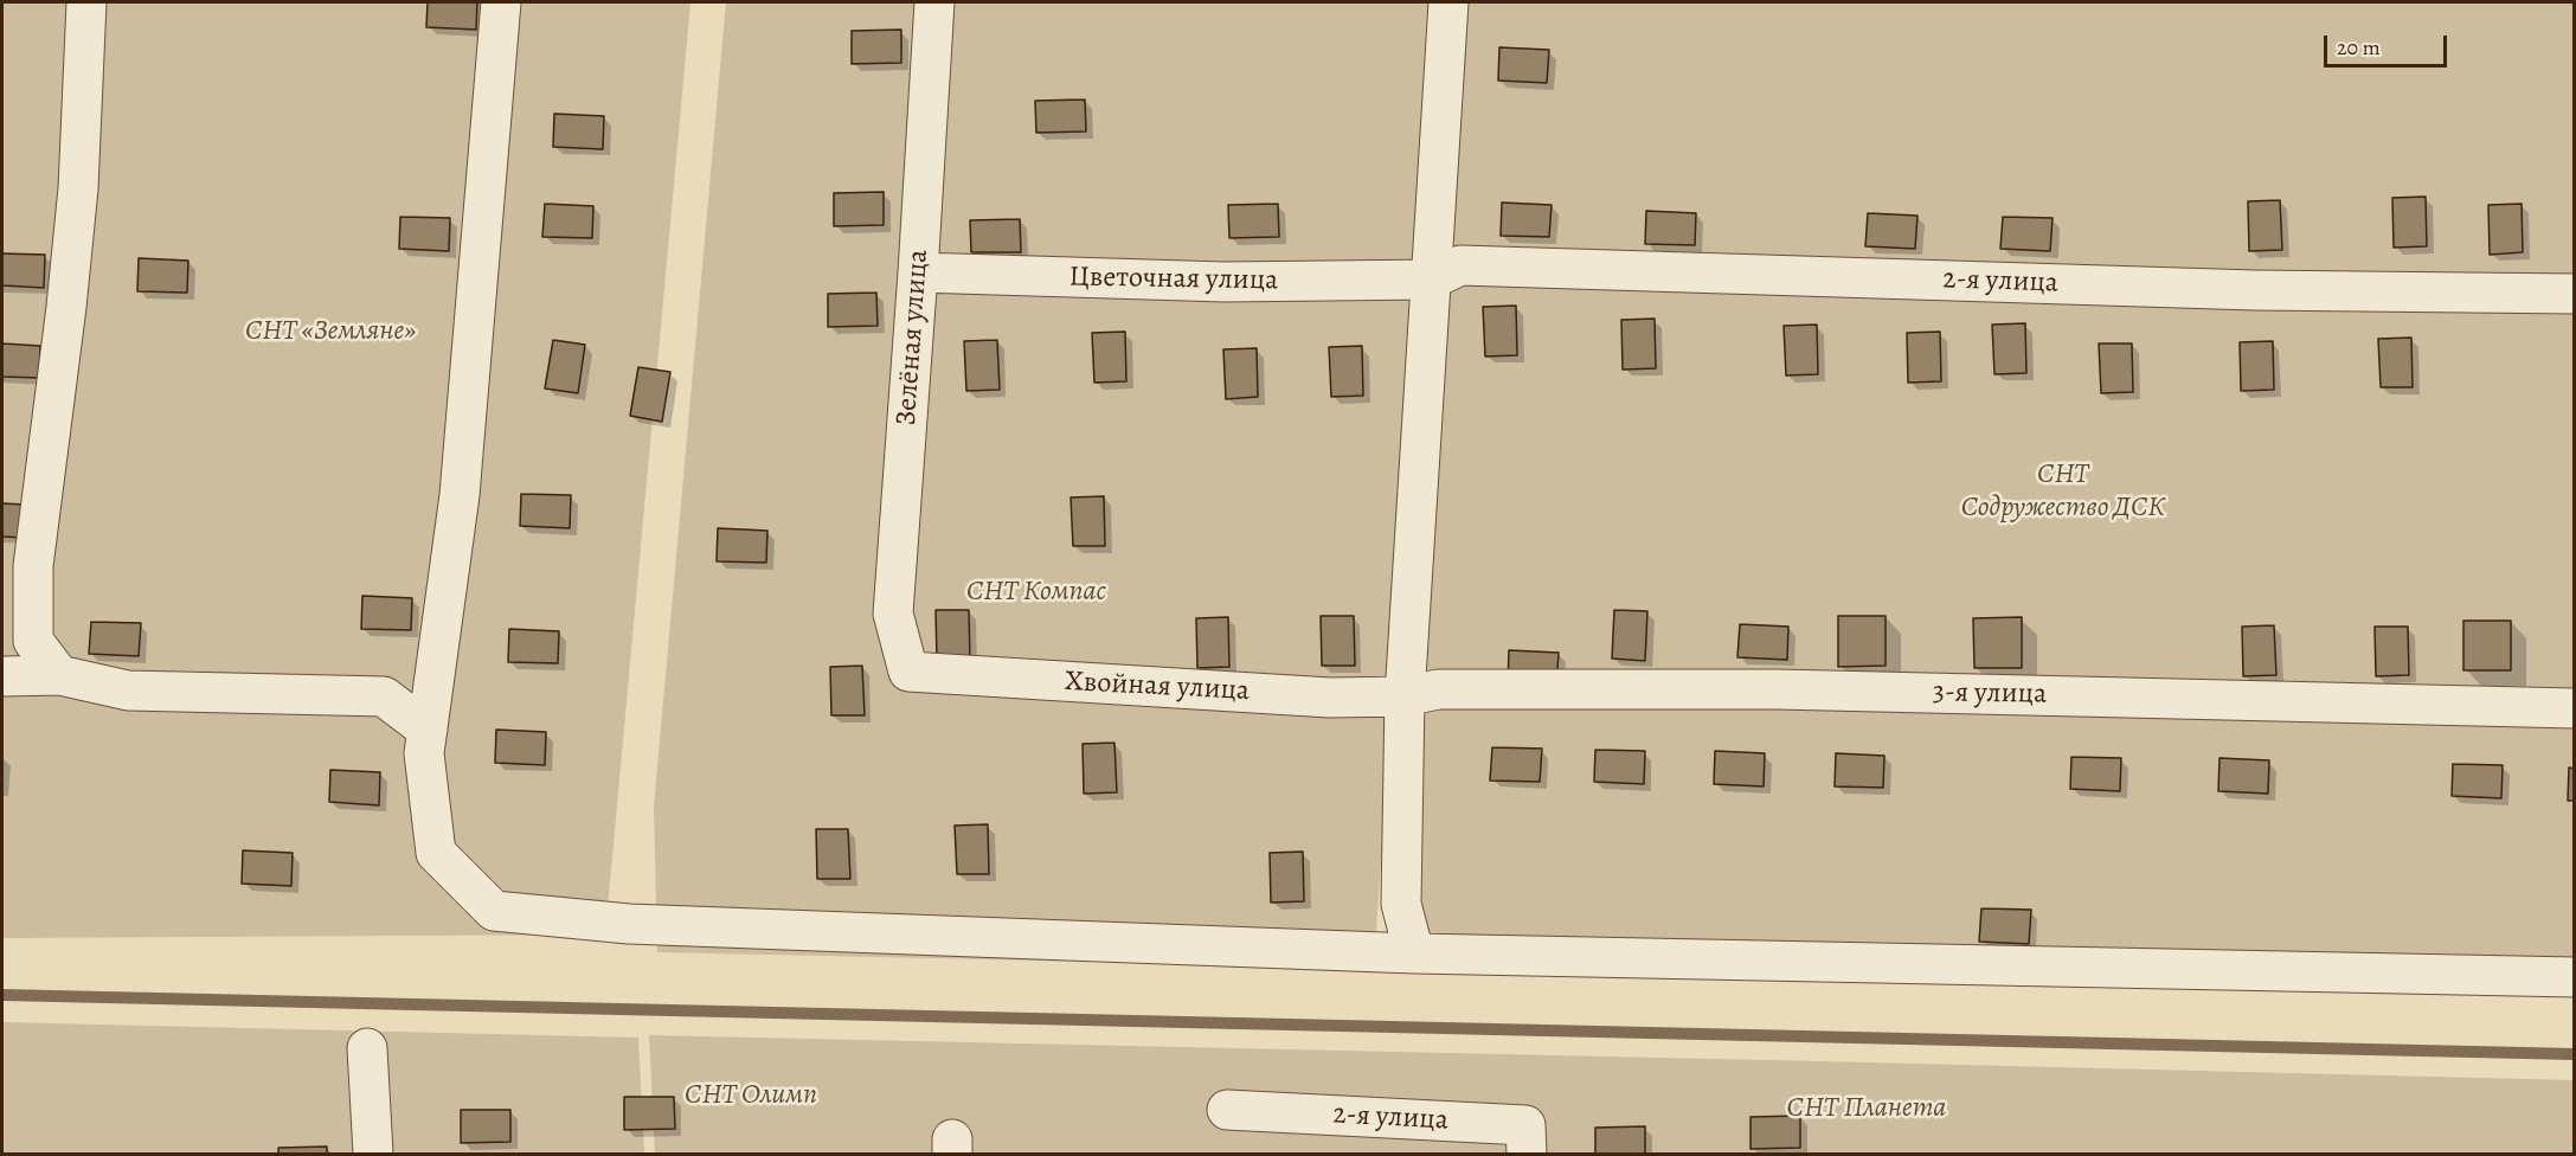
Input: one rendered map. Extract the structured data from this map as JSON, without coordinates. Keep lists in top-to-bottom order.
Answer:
{
  "streets": {
    "street": [
      "Цветочная улица",
      "2-я улица",
      "Зелёная улица",
      "Хвойная улица",
      "3-я улица"
    ]
  },
  "crossings": [
    ["Цветочная улица", "2-я улица"],
    ["Цветочная улица", "Зелёная улица"],
    ["Зелёная улица", "Хвойная улица"],
    ["Хвойная улица", "3-я улица"]
  ],
  "parks": [
    "СНТ «Земляне»",
    "СНТ Содружество ДСК",
    "СНТ Компас",
    "СНТ Олимп",
    "СНТ Планета"
  ],
  "scale_bar": "20 m"
}
